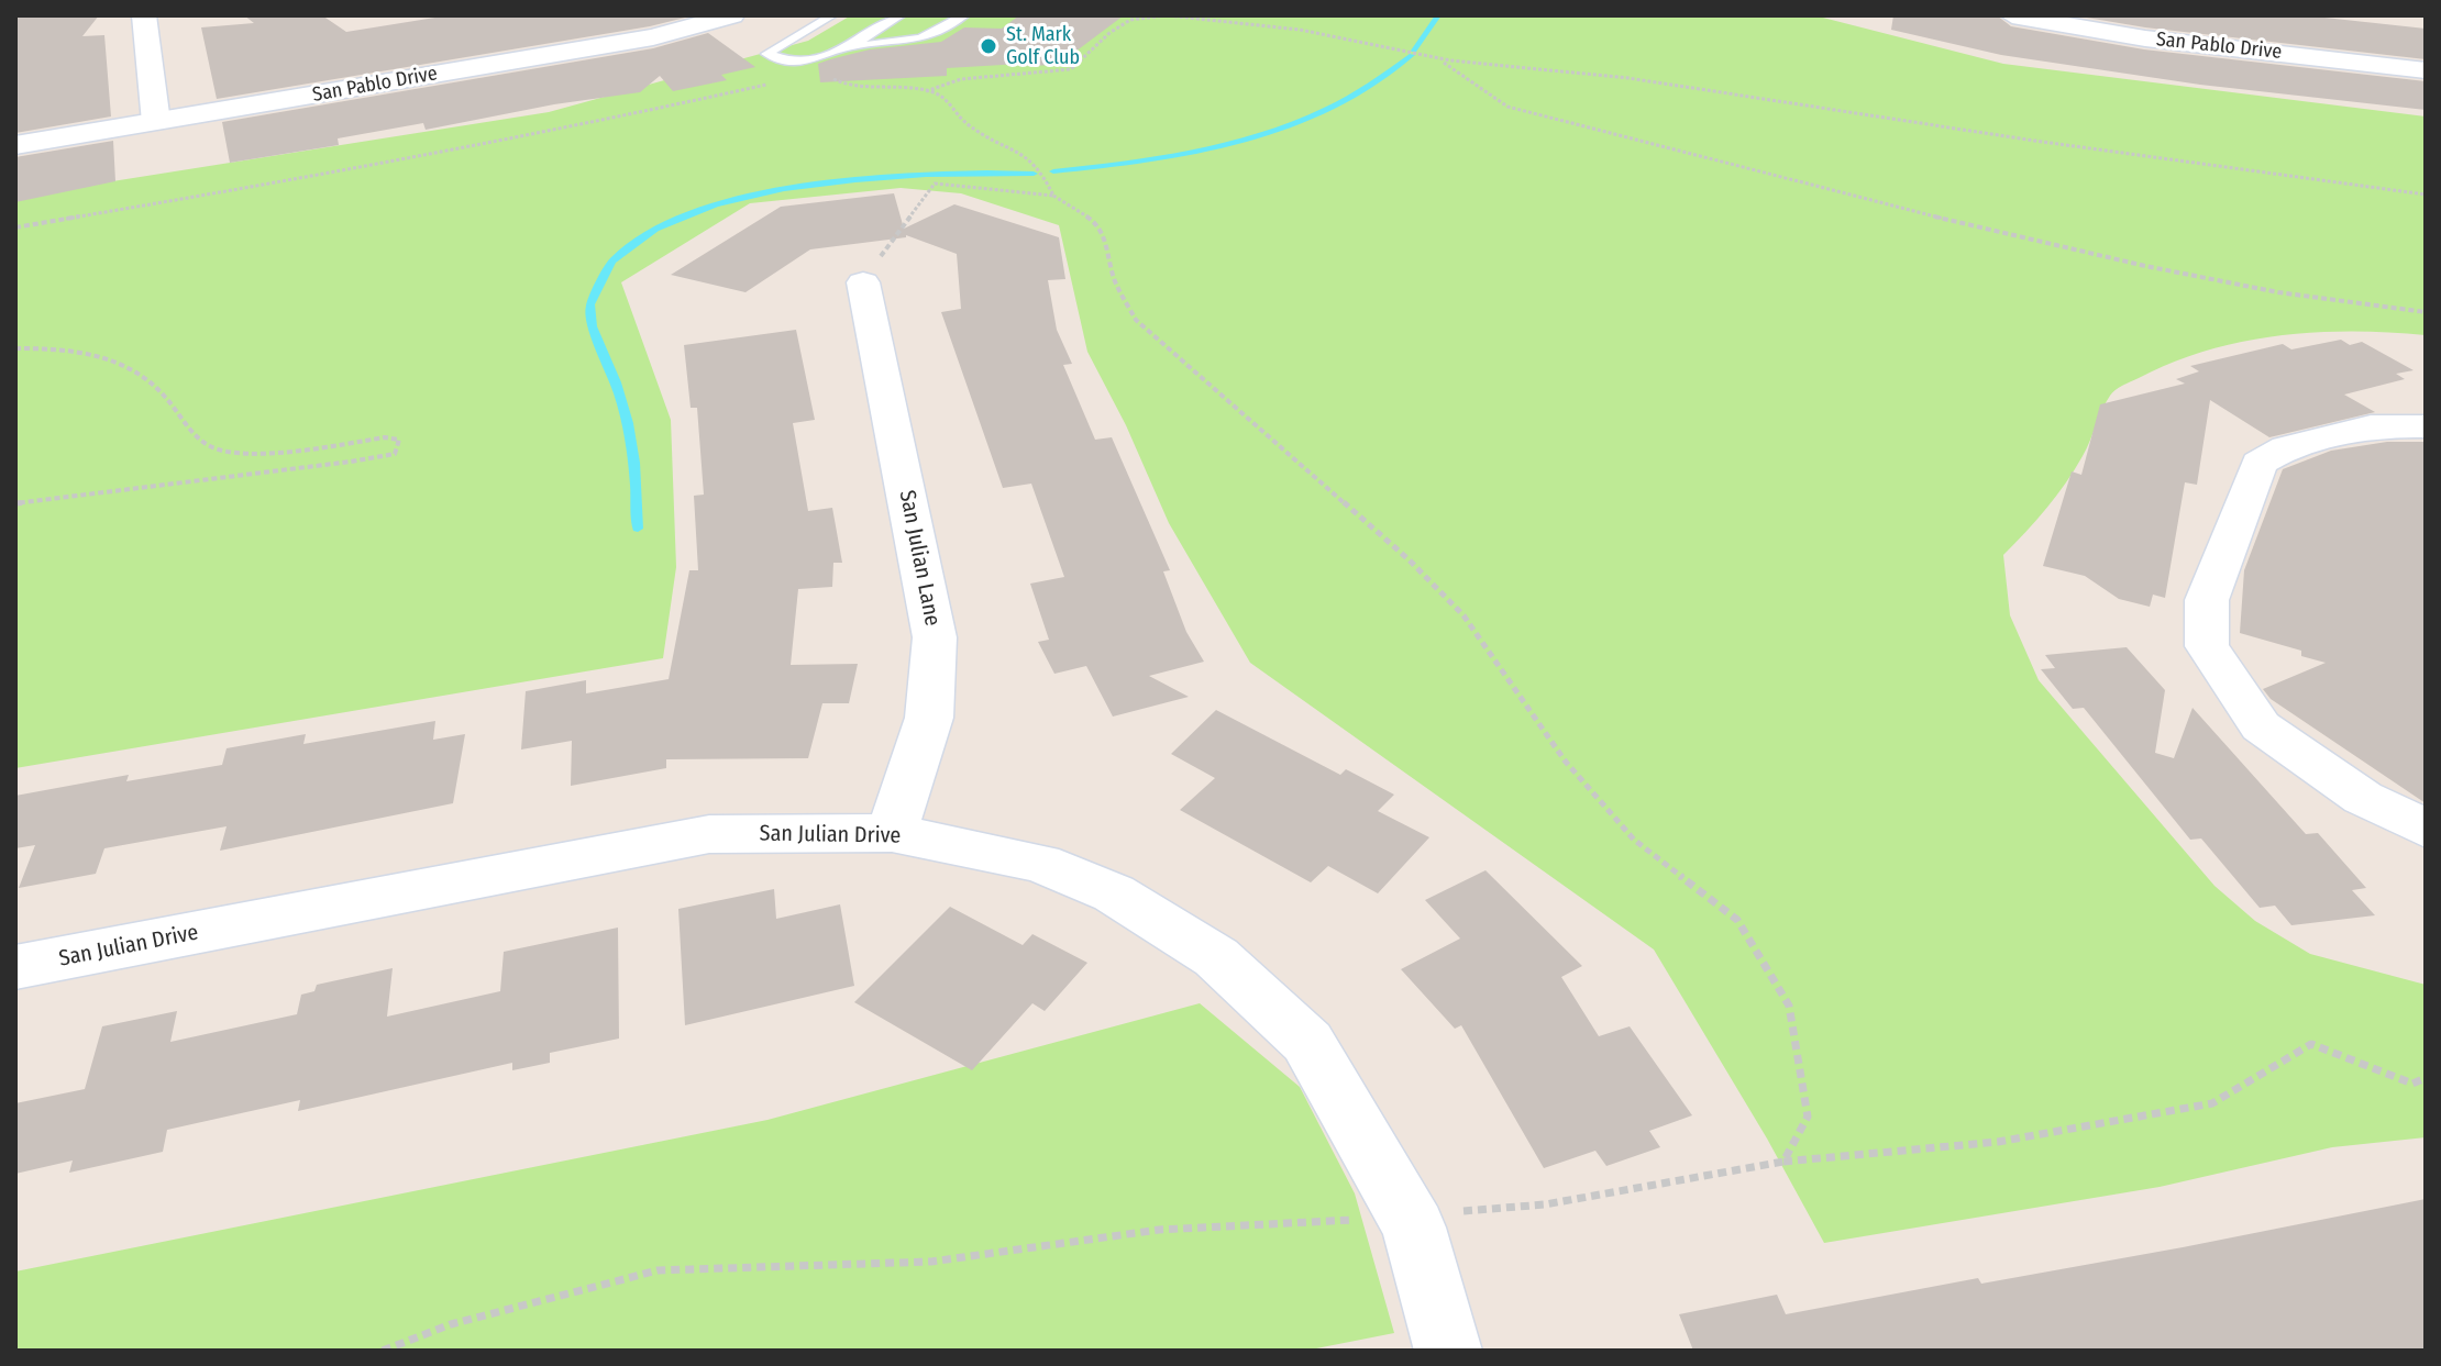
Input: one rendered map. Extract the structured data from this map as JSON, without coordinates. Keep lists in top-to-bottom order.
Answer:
{
  "streets": {
    "street": ["San Pablo Drive", "San Julian Lane", "San Julian Drive"]
  },
  "crossings": [
    ["San Julian Lane", "San Julian Drive"]
  ],
  "places": ["St. Mark Golf Club"]
}
